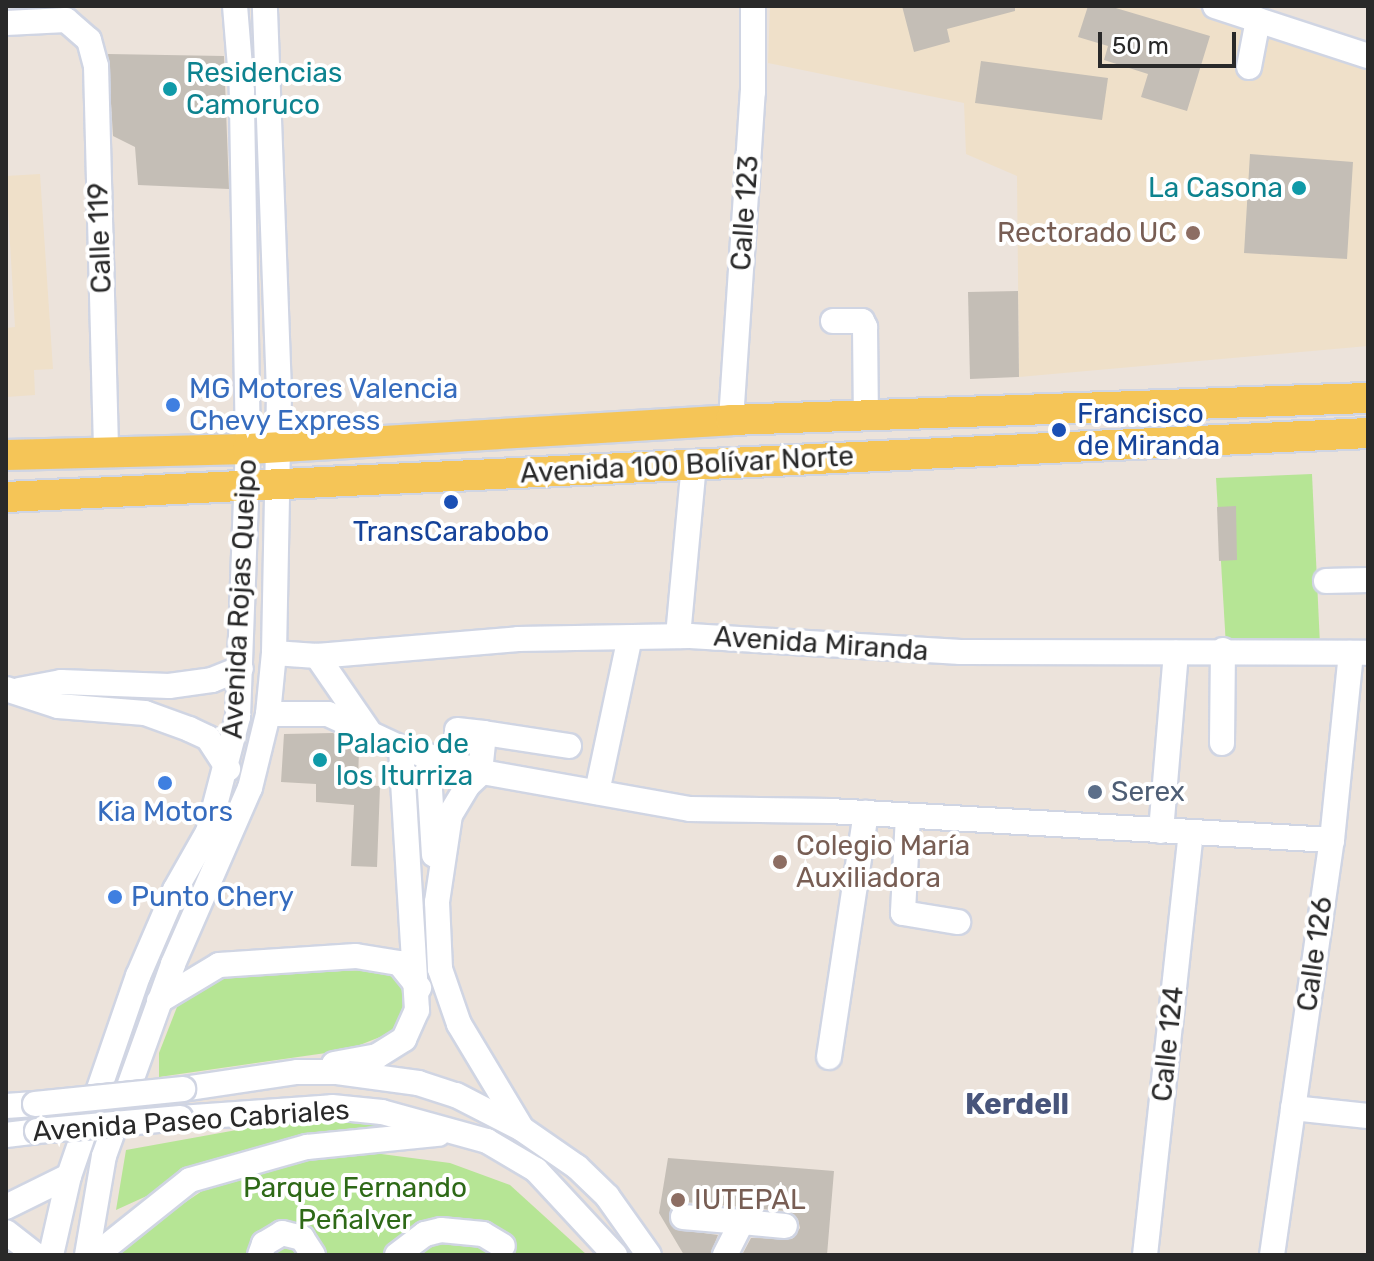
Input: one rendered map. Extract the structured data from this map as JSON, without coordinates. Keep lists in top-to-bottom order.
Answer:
{
  "streets": {
    "main road": ["Avenida 100 Bolívar Norte"],
    "street": [
      "Calle 123",
      "Calle 119",
      "Avenida Rojas Queipo",
      "Avenida Miranda",
      "Calle 126",
      "Calle 124",
      "Avenida Paseo Cabriales"
    ]
  },
  "crossings": [
    ["Calle 123", "Avenida 100 Bolívar Norte"],
    ["Calle 119", "Avenida 100 Bolívar Norte"],
    ["Avenida 100 Bolívar Norte", "Avenida Rojas Queipo"],
    ["Avenida Rojas Queipo", "Avenida Miranda"],
    ["Avenida Rojas Queipo", "Avenida Paseo Cabriales"],
    ["Avenida Miranda", "Calle 126"]
  ],
  "districts": ["Kerdell"],
  "parks": ["Parque Fernando Peñalver"],
  "places": [
    "Residencias Camoruco",
    "La Casona",
    "Rectorado UC",
    "MG Motores Valencia Chevy Express",
    "Francisco de Miranda",
    "TransCarabobo",
    "Palacio de los Iturriza",
    "Kia Motors",
    "Serex",
    "Colegio María Auxiliadora",
    "Punto Chery",
    "IUTEPAL"
  ],
  "scale_bar": "50 m"
}
